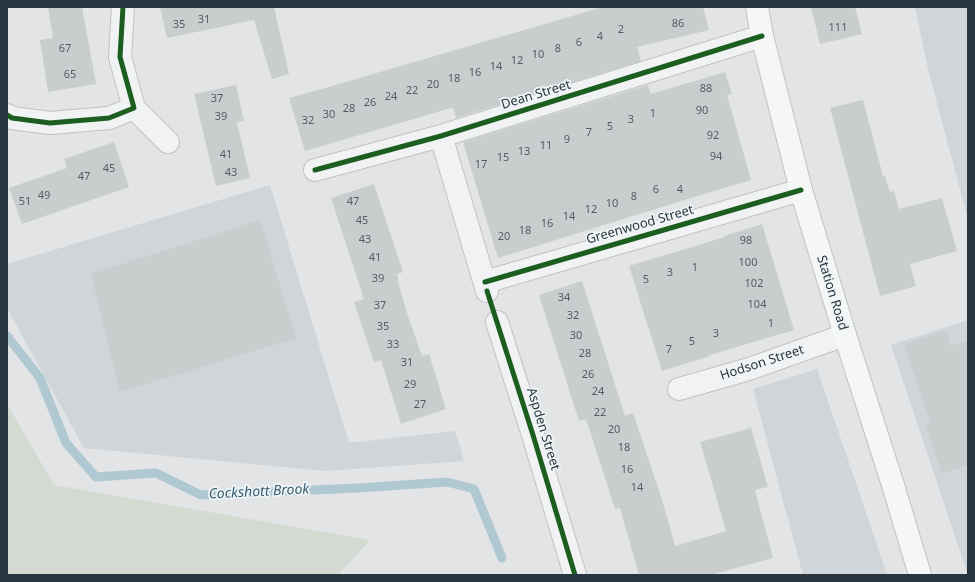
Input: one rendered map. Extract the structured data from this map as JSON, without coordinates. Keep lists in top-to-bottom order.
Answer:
{
  "streets": {
    "main road": ["Station Road"],
    "street": [
      "Dean Street",
      "Greenwood Street",
      "Hodson Street",
      "Aspden Street"
    ]
  },
  "crossings": [
    ["Dean Street", "Greenwood Street"],
    ["Dean Street", "Station Road"],
    ["Greenwood Street", "Station Road"],
    ["Station Road", "Hodson Street"]
  ],
  "water": ["Cockshott Brook"],
  "house_numbers": [
    "31",
    "86",
    "35",
    "111",
    "2",
    "4",
    "6",
    "67",
    "8",
    "10",
    "12",
    "14",
    "16",
    "65",
    "18",
    "20",
    "88",
    "22",
    "24",
    "37",
    "26",
    "28",
    "90",
    "1",
    "30",
    "39",
    "3",
    "32",
    "5",
    "7",
    "92",
    "9",
    "11",
    "13",
    "41",
    "94",
    "15",
    "17",
    "45",
    "43",
    "47",
    "6",
    "4",
    "49",
    "8",
    "51",
    "47",
    "10",
    "12",
    "14",
    "45",
    "16",
    "18",
    "20",
    "43",
    "98",
    "41",
    "100",
    "1",
    "3",
    "39",
    "5",
    "102",
    "34",
    "104",
    "37",
    "32",
    "1",
    "35",
    "3",
    "30",
    "5",
    "33",
    "7",
    "28",
    "31",
    "26",
    "29",
    "24",
    "27",
    "22",
    "20",
    "18",
    "16",
    "14"
  ]
}
